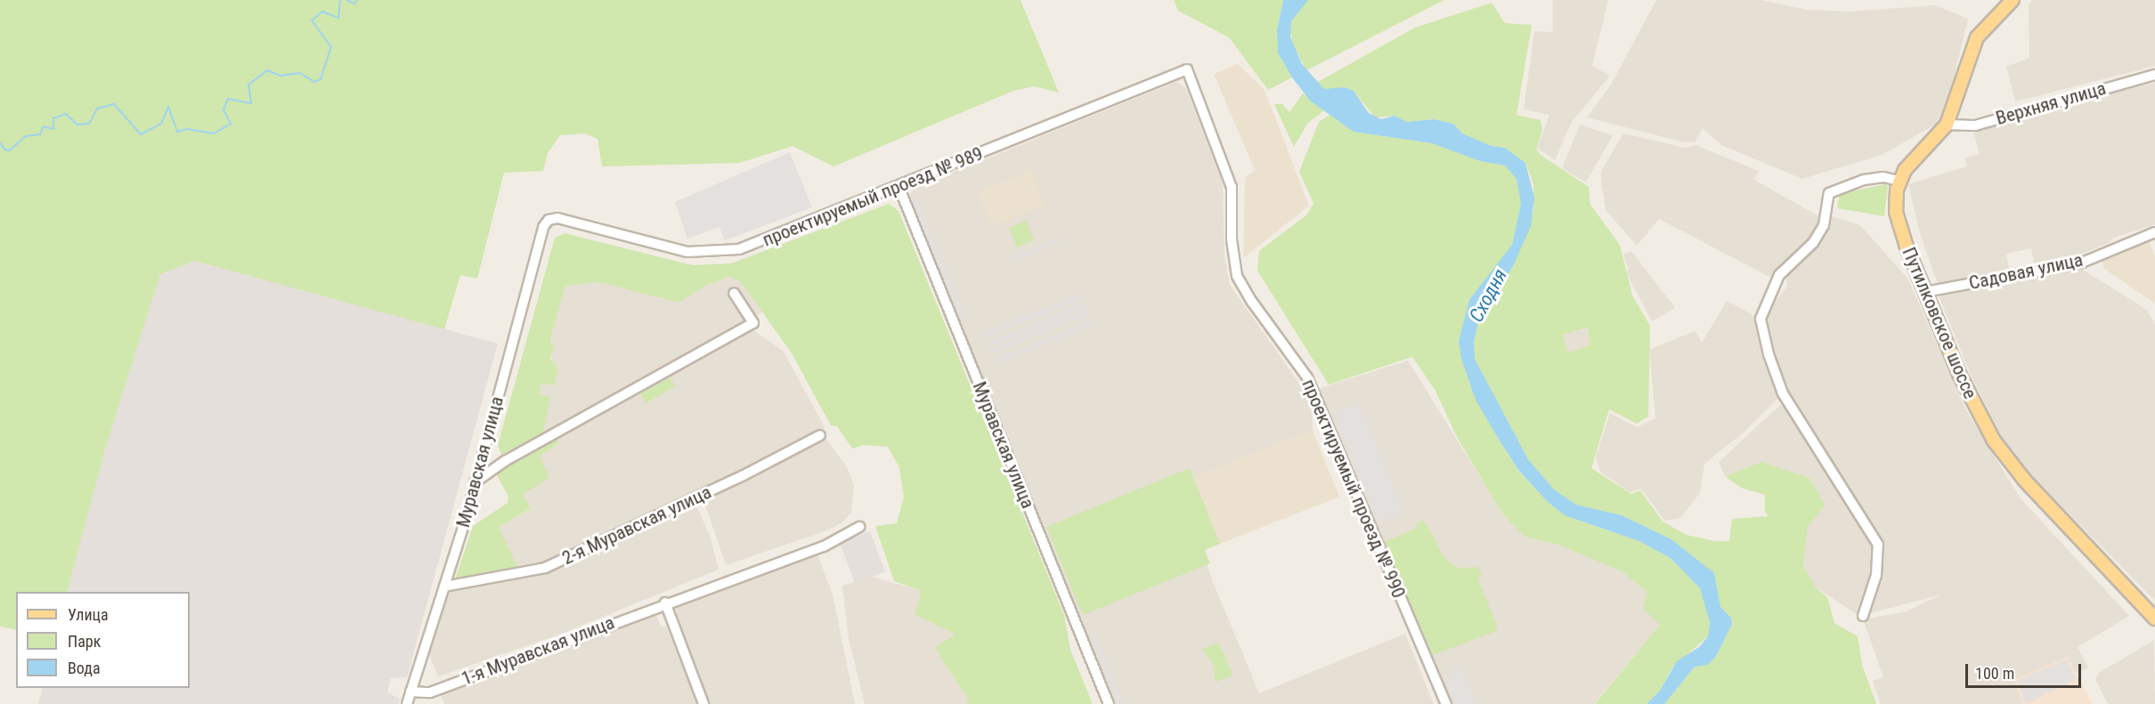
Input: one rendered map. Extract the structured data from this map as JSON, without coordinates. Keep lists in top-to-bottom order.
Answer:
{
  "streets": {
    "main road": ["Путилковское шоссе"],
    "street": [
      "Верхняя улица",
      "проектируемый проезд № 989",
      "Садовая улица",
      "Муравская улица",
      "проектируемый проезд № 990",
      "2-я Муравская улица",
      "1-я Муравская улица"
    ]
  },
  "crossings": [
    ["Верхняя улица", "Путилковское шоссе"],
    ["проектируемый проезд № 989", "Муравская улица"],
    ["проектируемый проезд № 989", "проектируемый проезд № 990"],
    ["Садовая улица", "Путилковское шоссе"],
    ["Муравская улица", "2-я Муравская улица"],
    ["Муравская улица", "1-я Муравская улица"]
  ],
  "water": ["Сходня"],
  "legend": ["Улица", "Парк", "Вода"],
  "scale_bar": "100 m"
}
